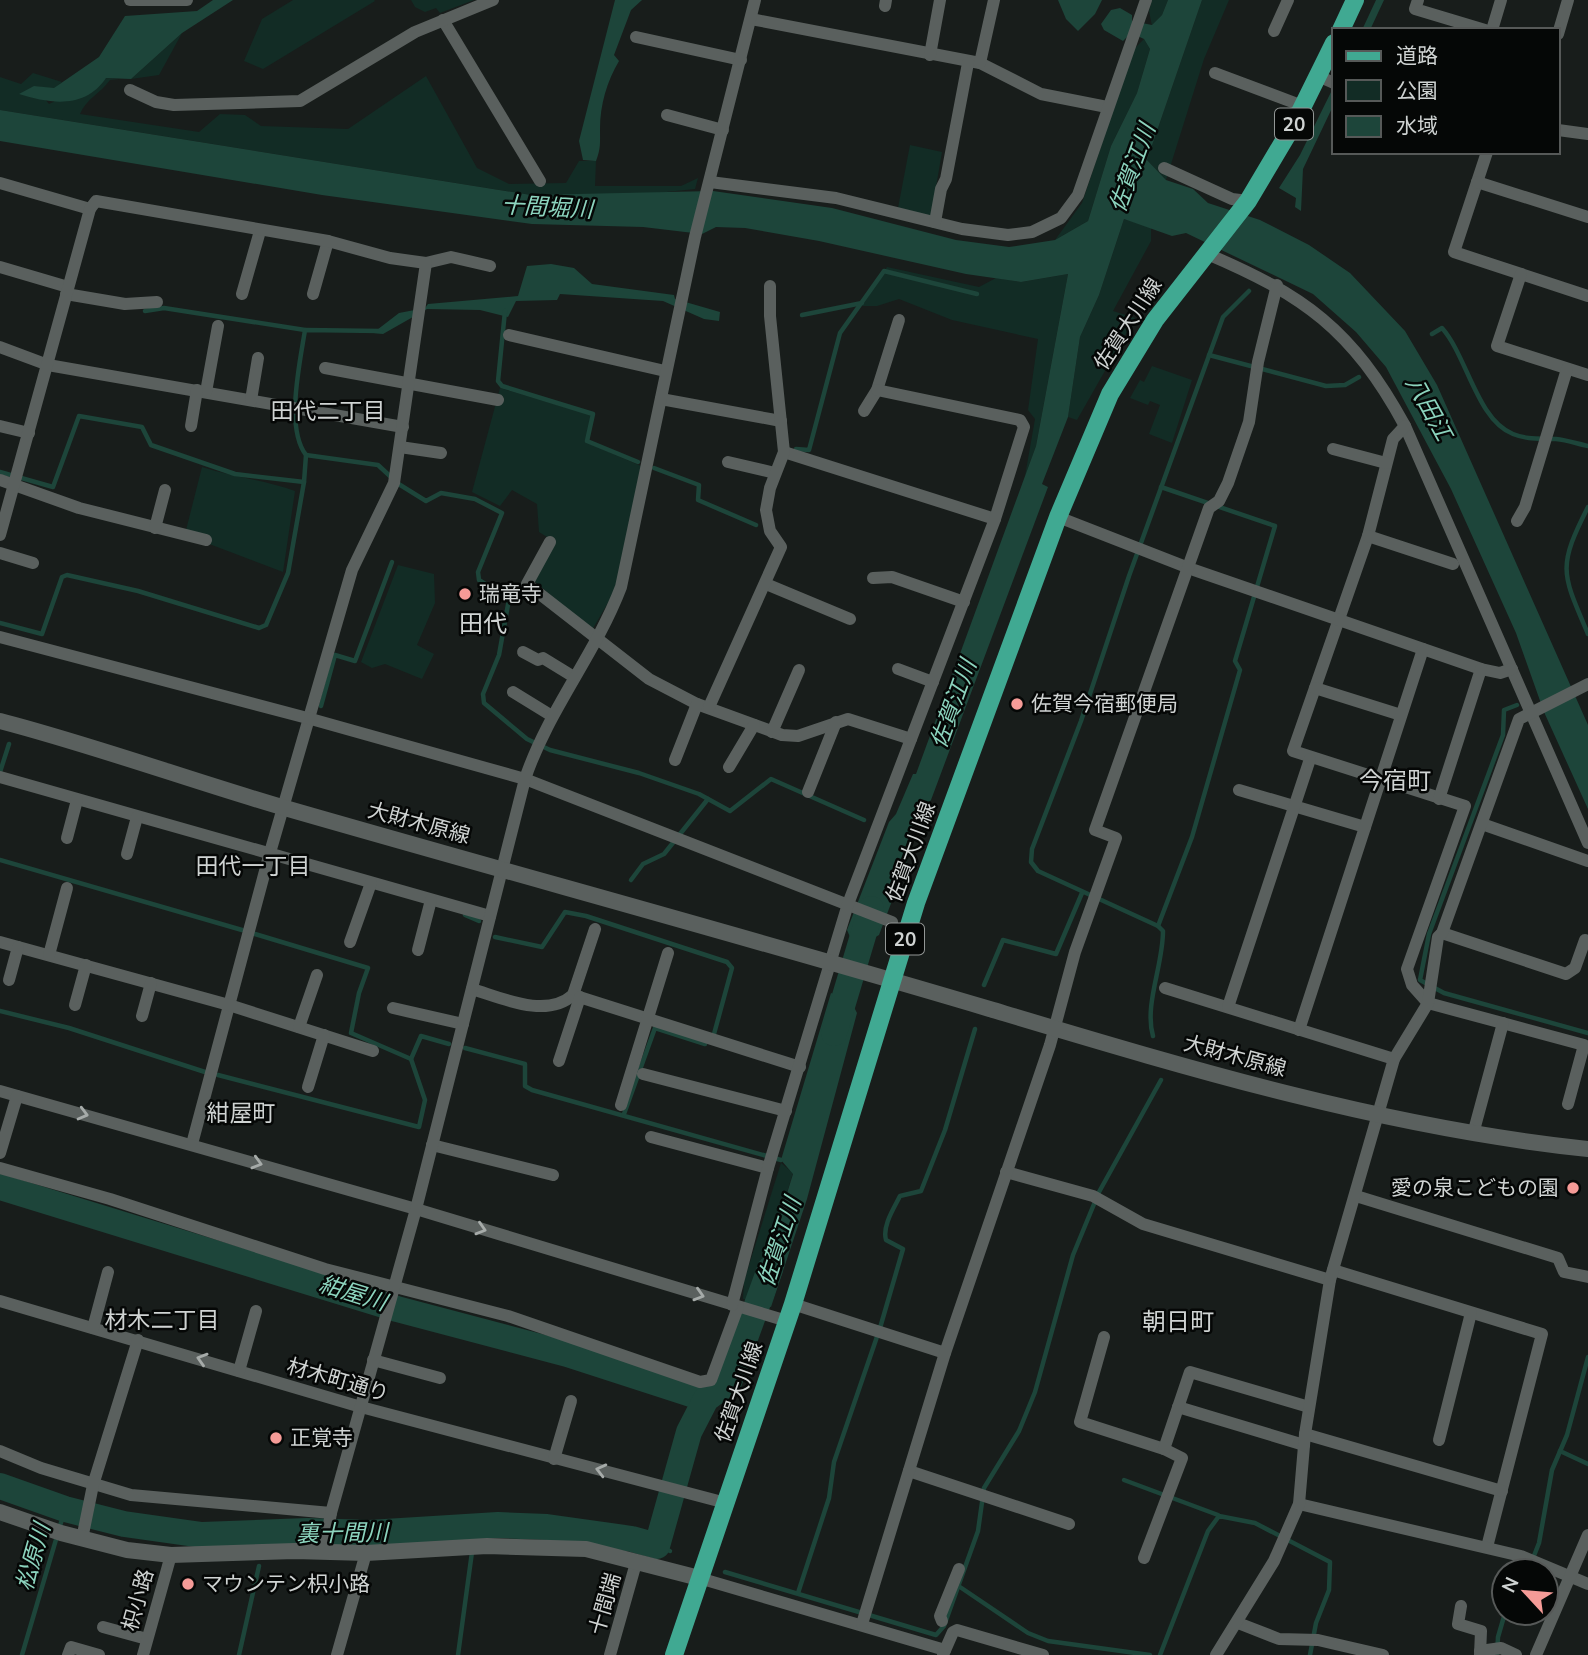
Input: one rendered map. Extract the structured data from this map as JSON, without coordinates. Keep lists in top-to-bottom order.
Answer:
{
  "streets": {
    "main road": ["20", "佐賀大川線"],
    "street": [
      "大財木原線",
      "材木町通り",
      "枳小路",
      "十間端"
    ]
  },
  "crossings": [
    ["20", "佐賀大川線"],
    ["佐賀大川線", "大財木原線"],
    ["佐賀大川線", "材木町通り"]
  ],
  "districts": [
    "田代二丁目",
    "田代",
    "今宿町",
    "田代一丁目",
    "紺屋町",
    "材木二丁目",
    "朝日町"
  ],
  "water": [
    "佐賀江川",
    "十間堀川",
    "八田江",
    "紺屋川",
    "裏十間川",
    "松原川"
  ],
  "places": [
    "瑞竜寺",
    "佐賀今宿郵便局",
    "愛の泉こどもの園",
    "正覚寺",
    "マウンテン枳小路"
  ],
  "legend": ["道路", "公園", "水域"],
  "north": "top left"
}
